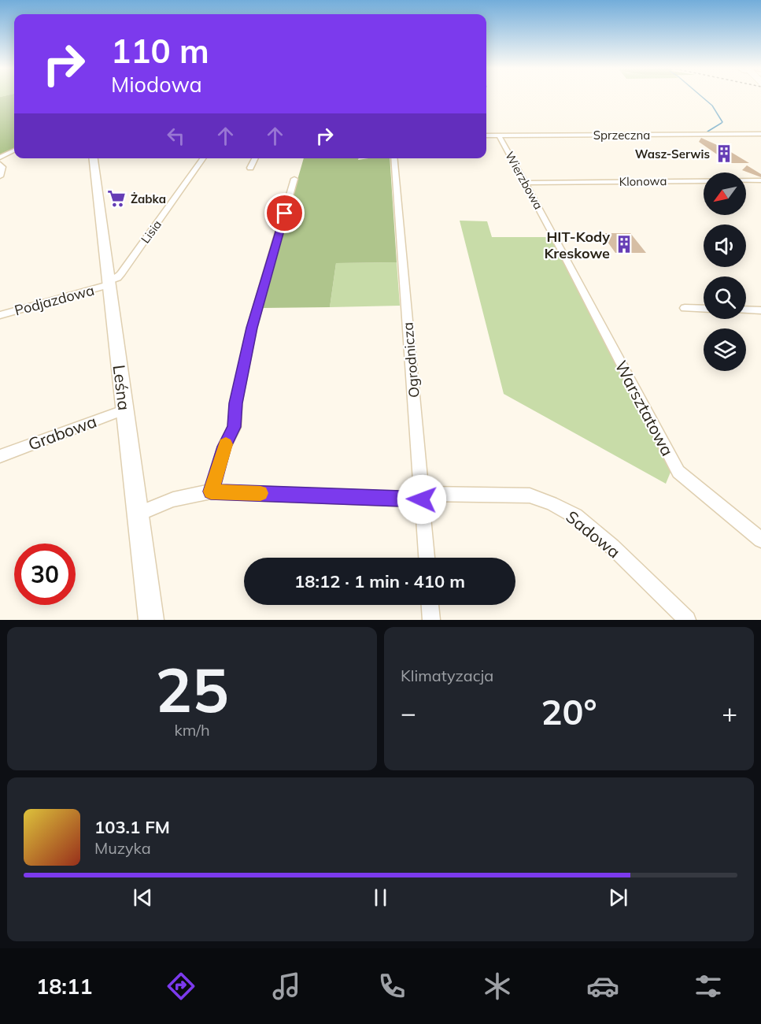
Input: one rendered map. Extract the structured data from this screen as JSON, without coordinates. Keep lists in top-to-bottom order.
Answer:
{
  "streets": {
    "street": [
      "Sprzeczna",
      "Wierzbowa",
      "Klonowa",
      "Lisia",
      "Podjazdowa",
      "Ogrodnicza",
      "Leśna",
      "Warsztatowa",
      "Grabowa",
      "Sadowa"
    ]
  },
  "crossings": [
    ["Sprzeczna", "Wierzbowa"],
    ["Wierzbowa", "Klonowa"],
    ["Wierzbowa", "Warsztatowa"],
    ["Lisia", "Podjazdowa"],
    ["Lisia", "Leśna"],
    ["Podjazdowa", "Leśna"],
    ["Ogrodnicza", "Sadowa"],
    ["Leśna", "Grabowa"],
    ["Leśna", "Sadowa"]
  ],
  "places": {
    "building": ["Wasz-Serwis", "HIT-Kody Kreskowe"],
    "supermarket": ["Żabka"]
  },
  "north": "bottom left",
  "page": {
    "turn": ["110 m", "Miodowa"],
    "limit": "30",
    "trip": "18:12 · 1 min · 410 m",
    "tile": [
      ["25", "km/h"],
      "Klimatyzacja"
    ],
    "heat": ["−", "20°", "+"],
    "song": ["103.1 FM", "Muzyka"],
    "tabs": "18:11"
  }
}
